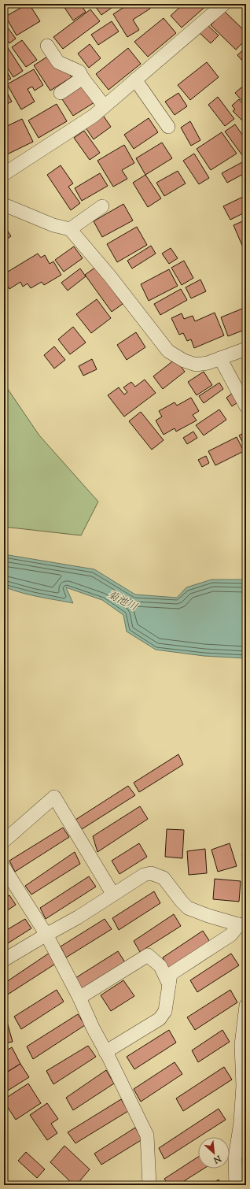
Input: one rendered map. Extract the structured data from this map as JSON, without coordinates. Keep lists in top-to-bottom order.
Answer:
{
  "water": ["菊池川"],
  "north": "bottom right"
}
